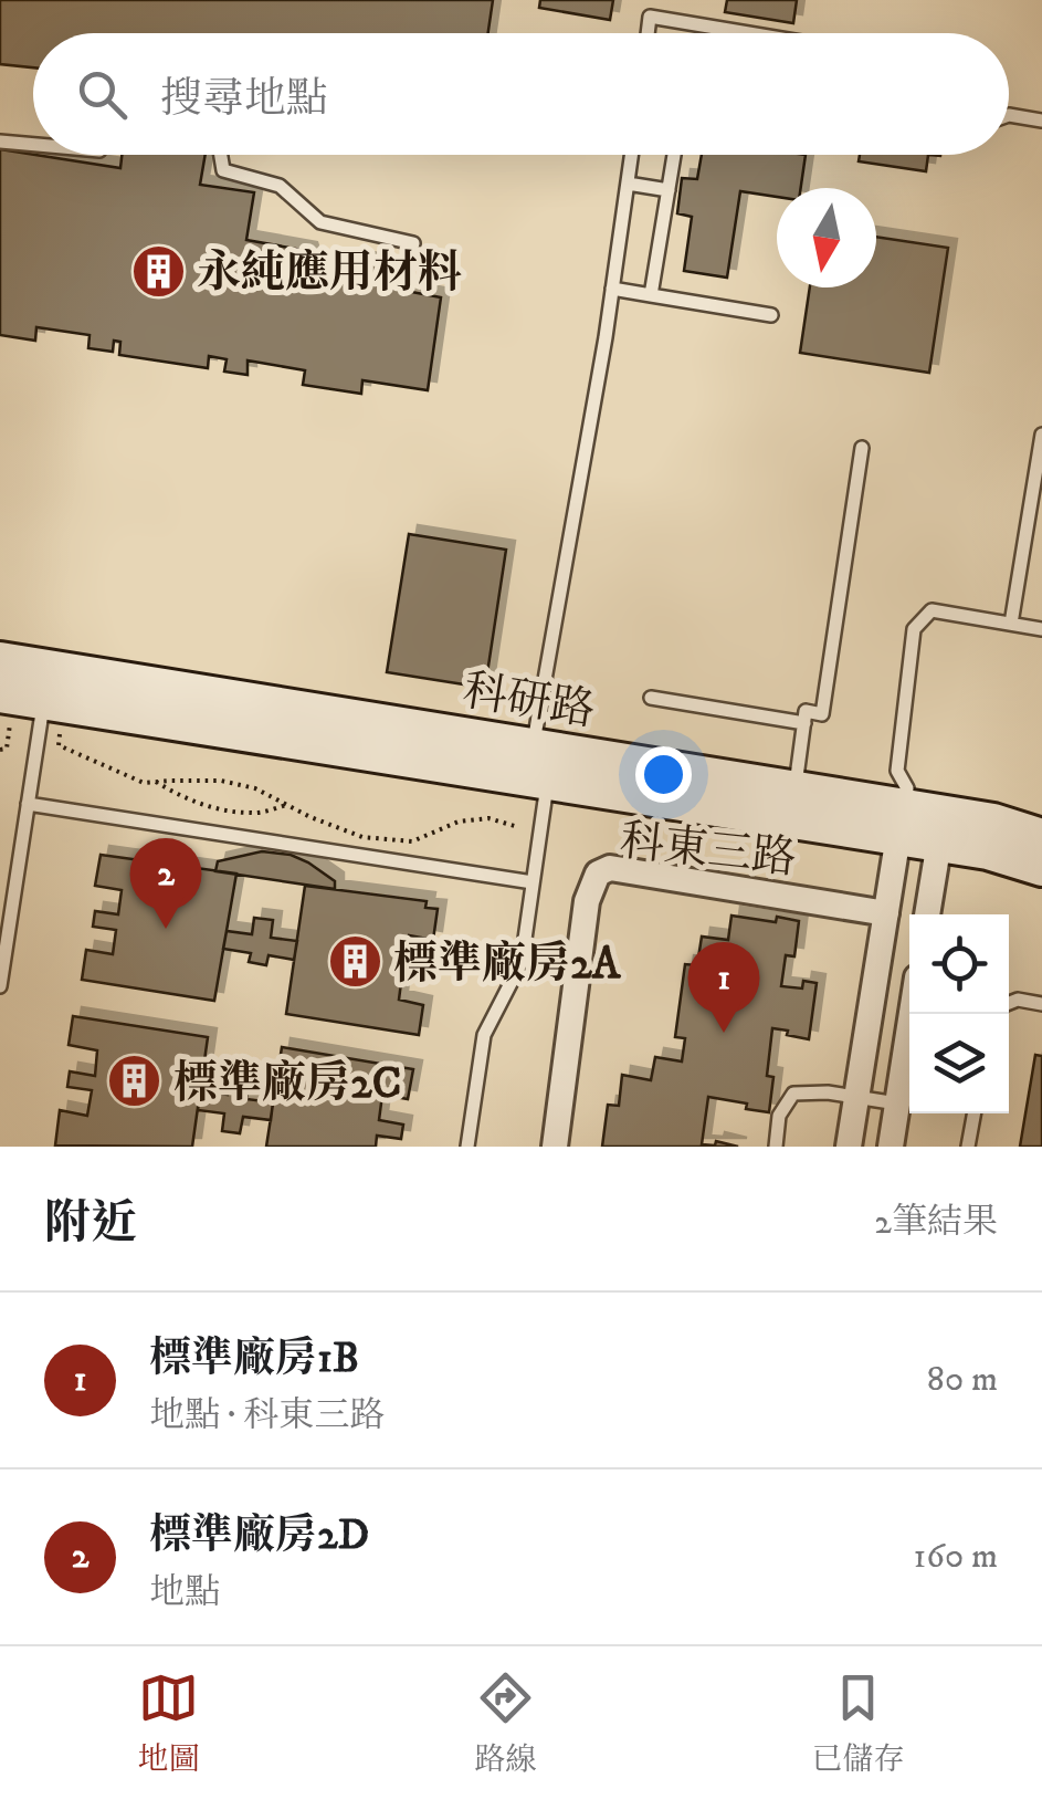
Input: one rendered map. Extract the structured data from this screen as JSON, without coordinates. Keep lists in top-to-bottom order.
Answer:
{
  "streets": {
    "street": ["科研路", "科東三路"]
  },
  "places": {
    "building": ["永純應用材料", "標準廠房2A", "標準廠房2C"]
  },
  "north": "bottom",
  "page": {
    "search": "搜尋地點",
    "pins": ["2", "1"],
    "heading": ["附近", "2筆結果"],
    "list": [
      {
        "mark": "1",
        "name": "標準廠房1B",
        "note": "地點 · 科東三路",
        "value": "80 m"
      },
      {
        "mark": "2",
        "name": "標準廠房2D",
        "note": "地點",
        "value": "160 m"
      }
    ],
    "nav": ["地圖", "路線", "已儲存"]
  }
}
